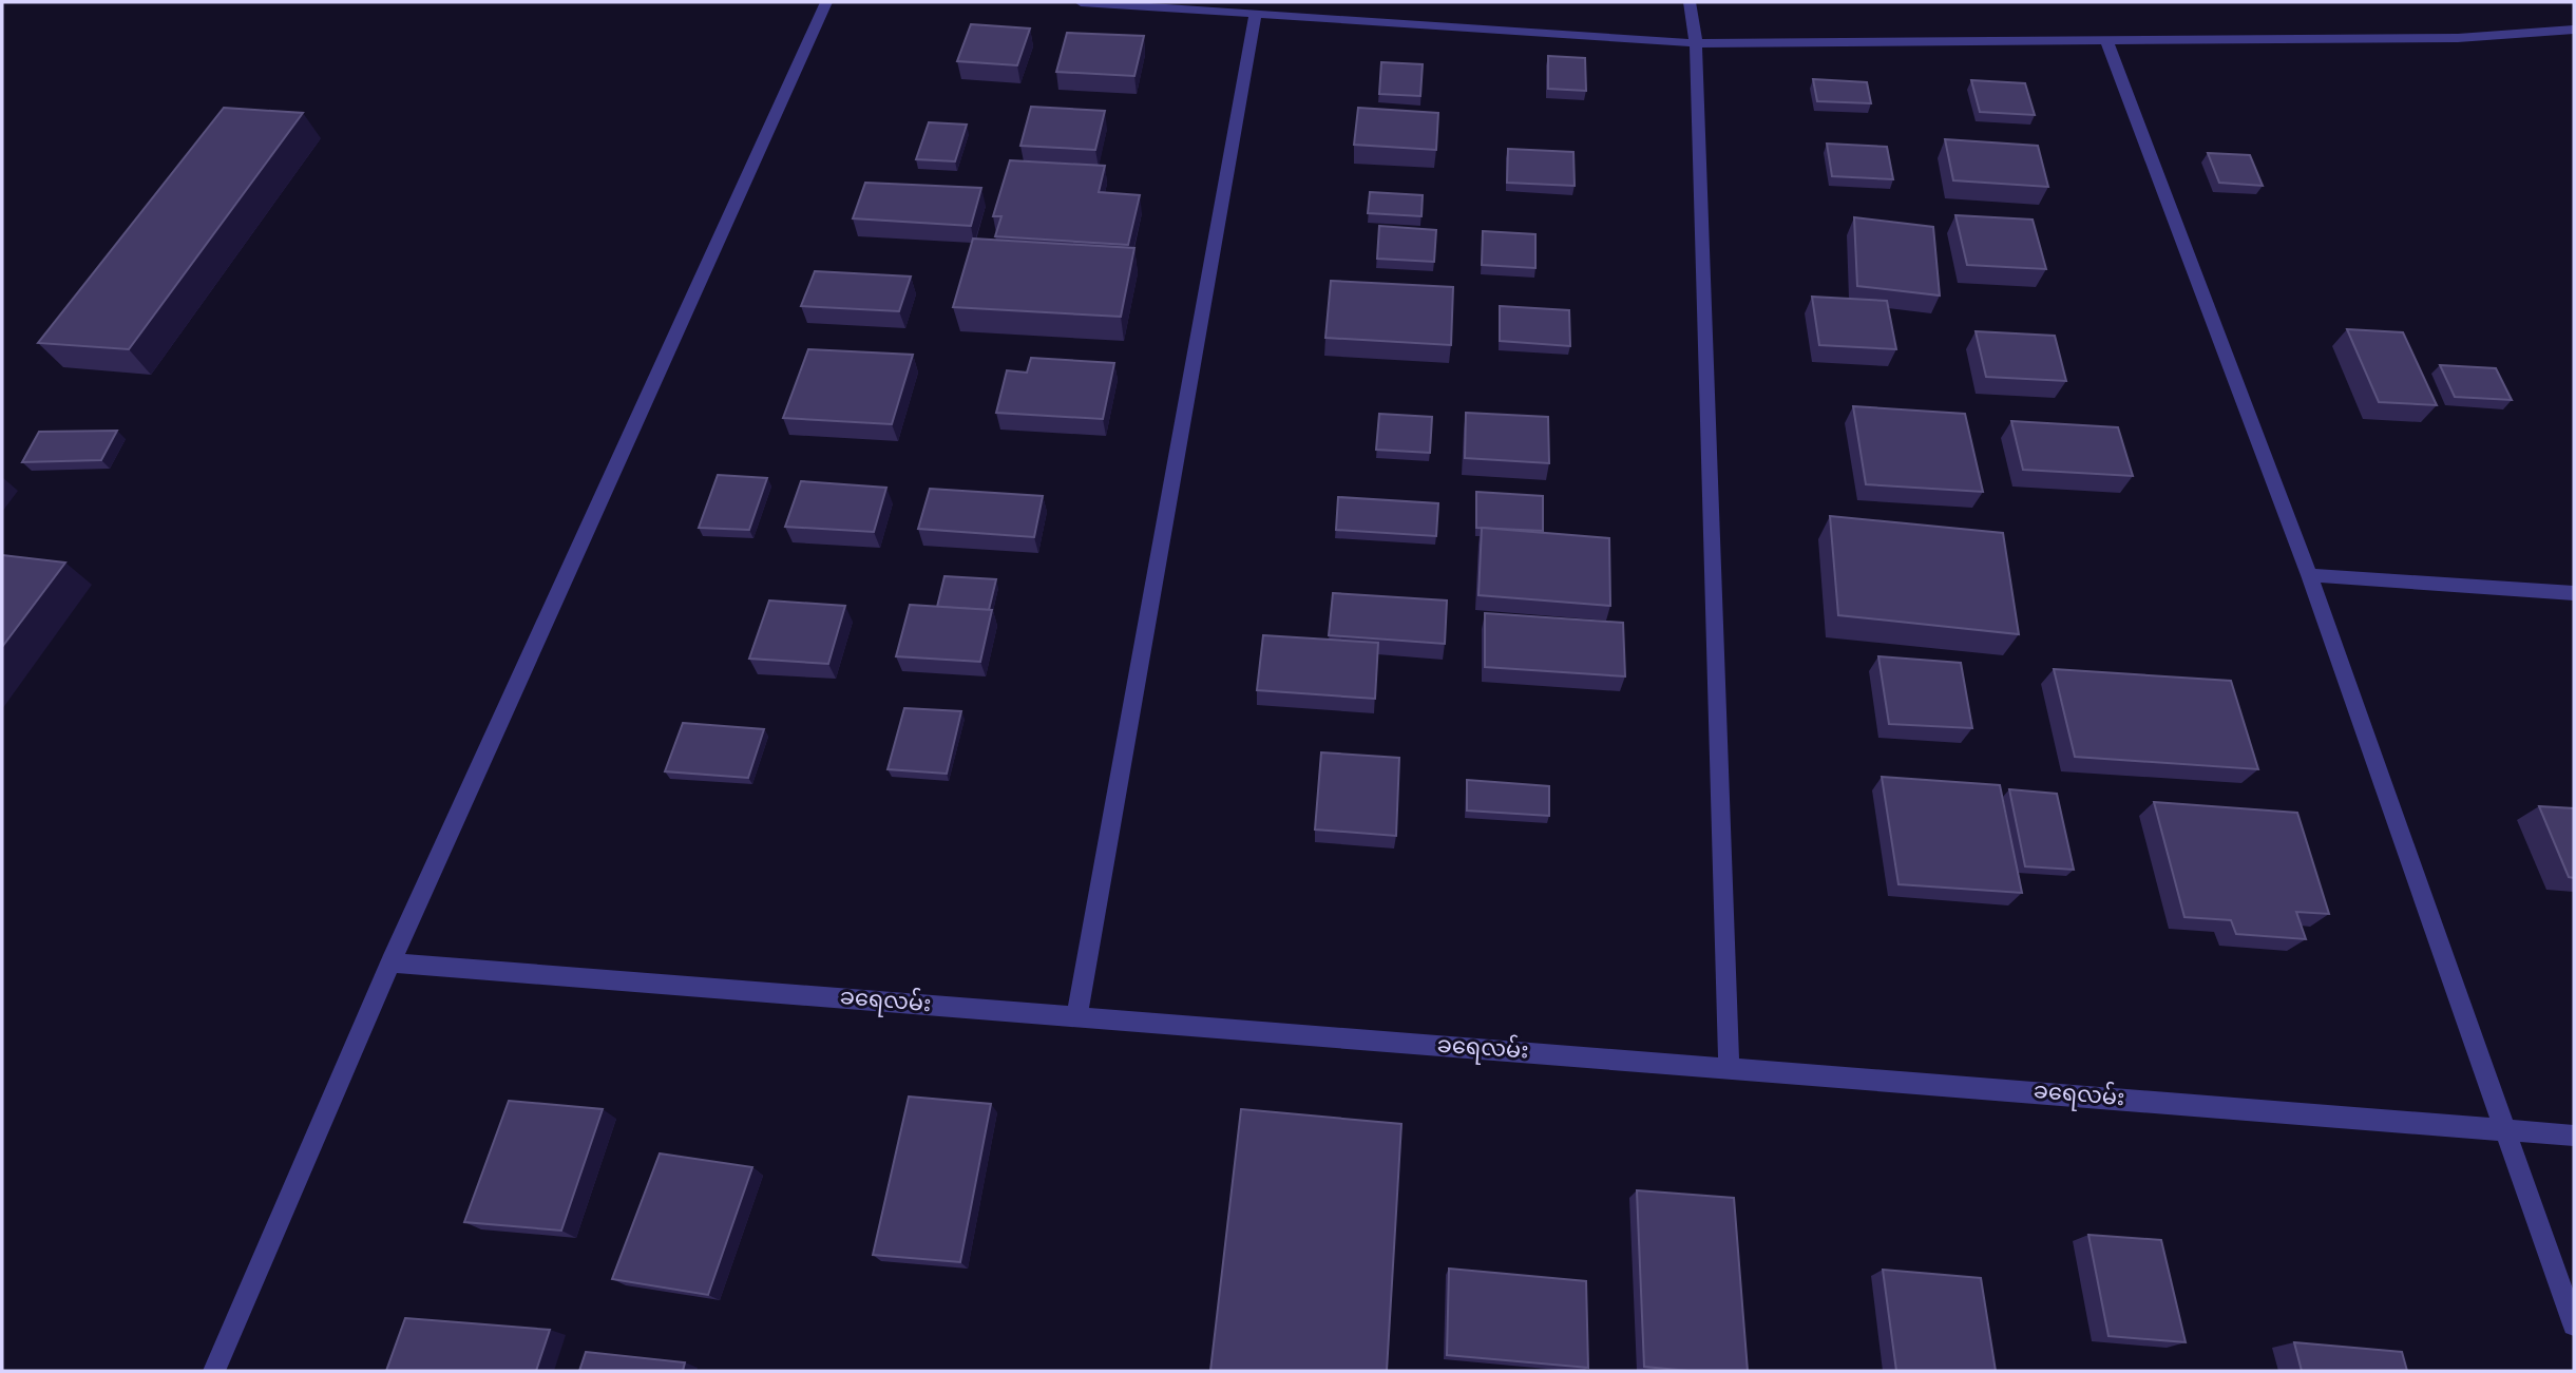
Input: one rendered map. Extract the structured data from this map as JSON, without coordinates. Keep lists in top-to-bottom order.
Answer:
{
  "streets": {
    "street": ["ခရေလမ်း"]
  }
}
